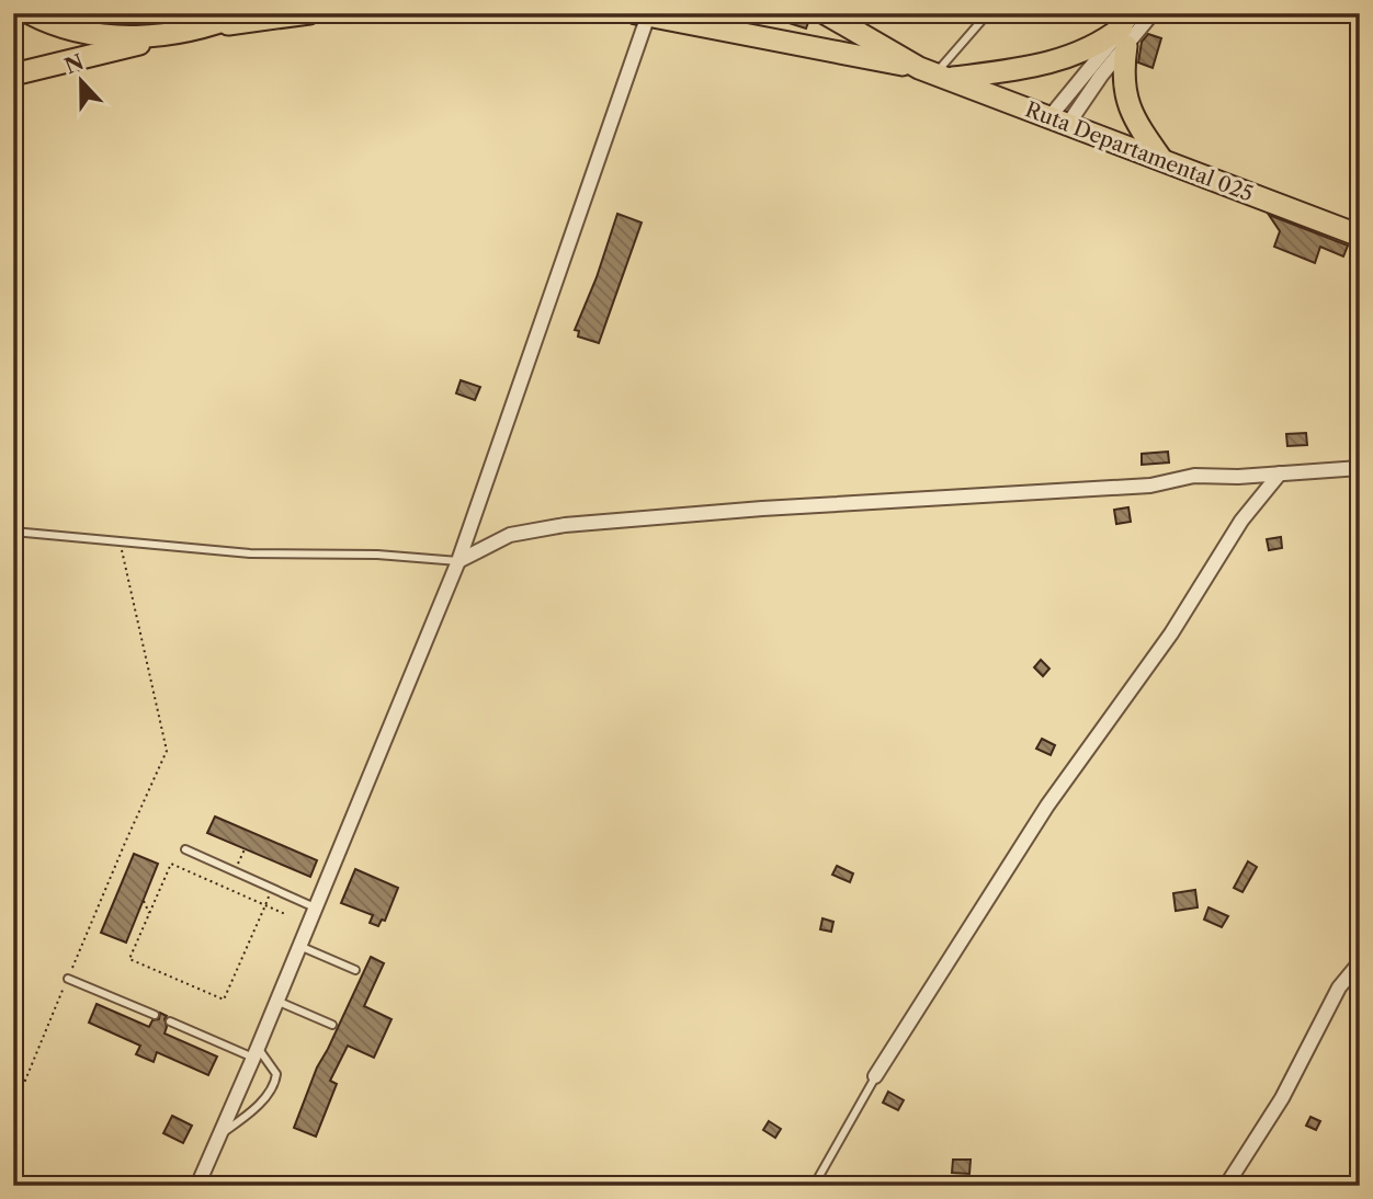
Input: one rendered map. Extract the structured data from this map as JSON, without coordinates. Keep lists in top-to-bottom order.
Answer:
{
  "streets": {
    "highway": ["Ruta Departamental 025"]
  },
  "north": "top"
}
